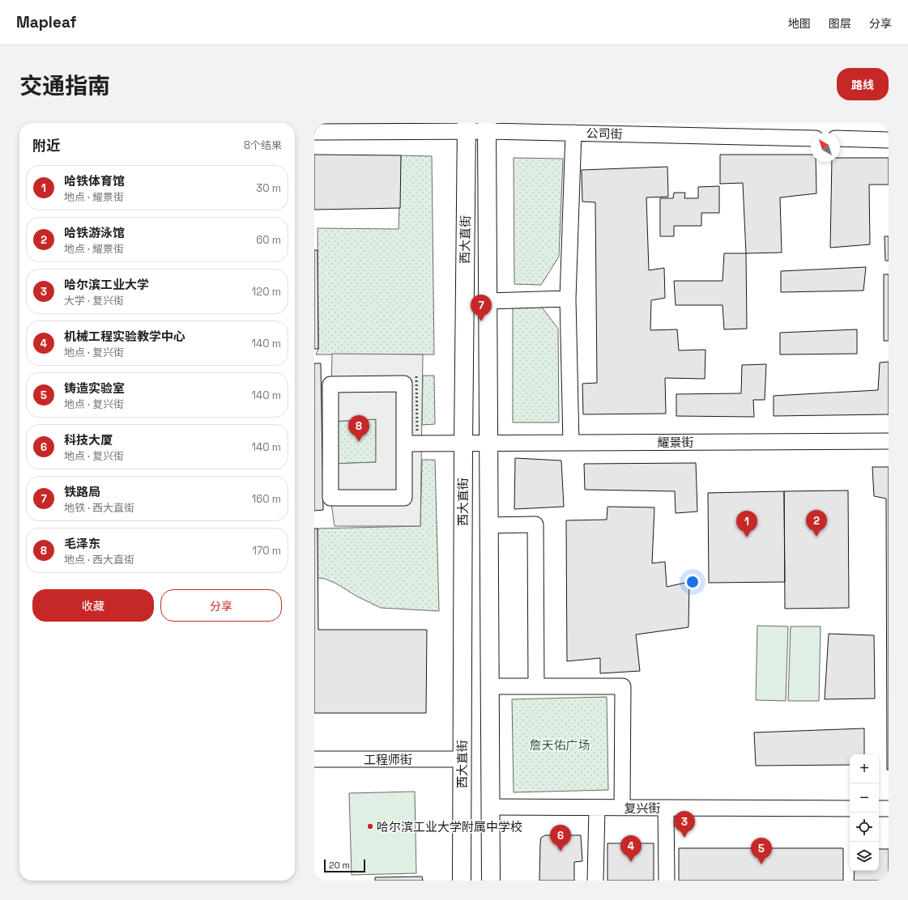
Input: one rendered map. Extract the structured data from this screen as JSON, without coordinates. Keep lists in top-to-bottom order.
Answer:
{
  "streets": {
    "main road": ["西大直街"],
    "street": [
      "公司街",
      "耀景街",
      "工程师街",
      "复兴街"
    ]
  },
  "crossings": [
    ["公司街", "西大直街"],
    ["西大直街", "耀景街"],
    ["西大直街", "工程师街"],
    ["西大直街", "复兴街"]
  ],
  "parks": ["詹天佑广场"],
  "places": ["哈尔滨工业大学附属中学校"],
  "scale_bar": "20 m",
  "north": "top left",
  "page": {
    "header": "Mapleaf",
    "nav": ["地图", "图层", "分享"],
    "title": "交通指南",
    "buttons": [
      "路线",
      ["收藏", "分享"]
    ],
    "heading": ["附近", "8个结果"],
    "list": [
      {
        "mark": "1",
        "name": "哈铁体育馆",
        "note": "地点 · 耀景街",
        "value": "30 m"
      },
      {
        "mark": "2",
        "name": "哈铁游泳馆",
        "note": "地点 · 耀景街",
        "value": "60 m"
      },
      {
        "mark": "3",
        "name": "哈尔滨工业大学",
        "note": "大学 · 复兴街",
        "value": "120 m"
      },
      {
        "mark": "4",
        "name": "机械工程实验教学中心",
        "note": "地点 · 复兴街",
        "value": "140 m"
      },
      {
        "mark": "5",
        "name": "铸造实验室",
        "note": "地点 · 复兴街",
        "value": "140 m"
      },
      {
        "mark": "6",
        "name": "科技大厦",
        "note": "地点 · 复兴街",
        "value": "140 m"
      },
      {
        "mark": "7",
        "name": "铁路局",
        "note": "地铁 · 西大直街",
        "value": "160 m"
      },
      {
        "mark": "8",
        "name": "毛泽东",
        "note": "地点 · 西大直街",
        "value": "170 m"
      }
    ],
    "pins": [
      "7",
      "8",
      "2",
      "1",
      "3",
      "6",
      "4",
      "5"
    ],
    "map_buttons": ["+", "−"],
    "scale": "20 m"
  }
}
